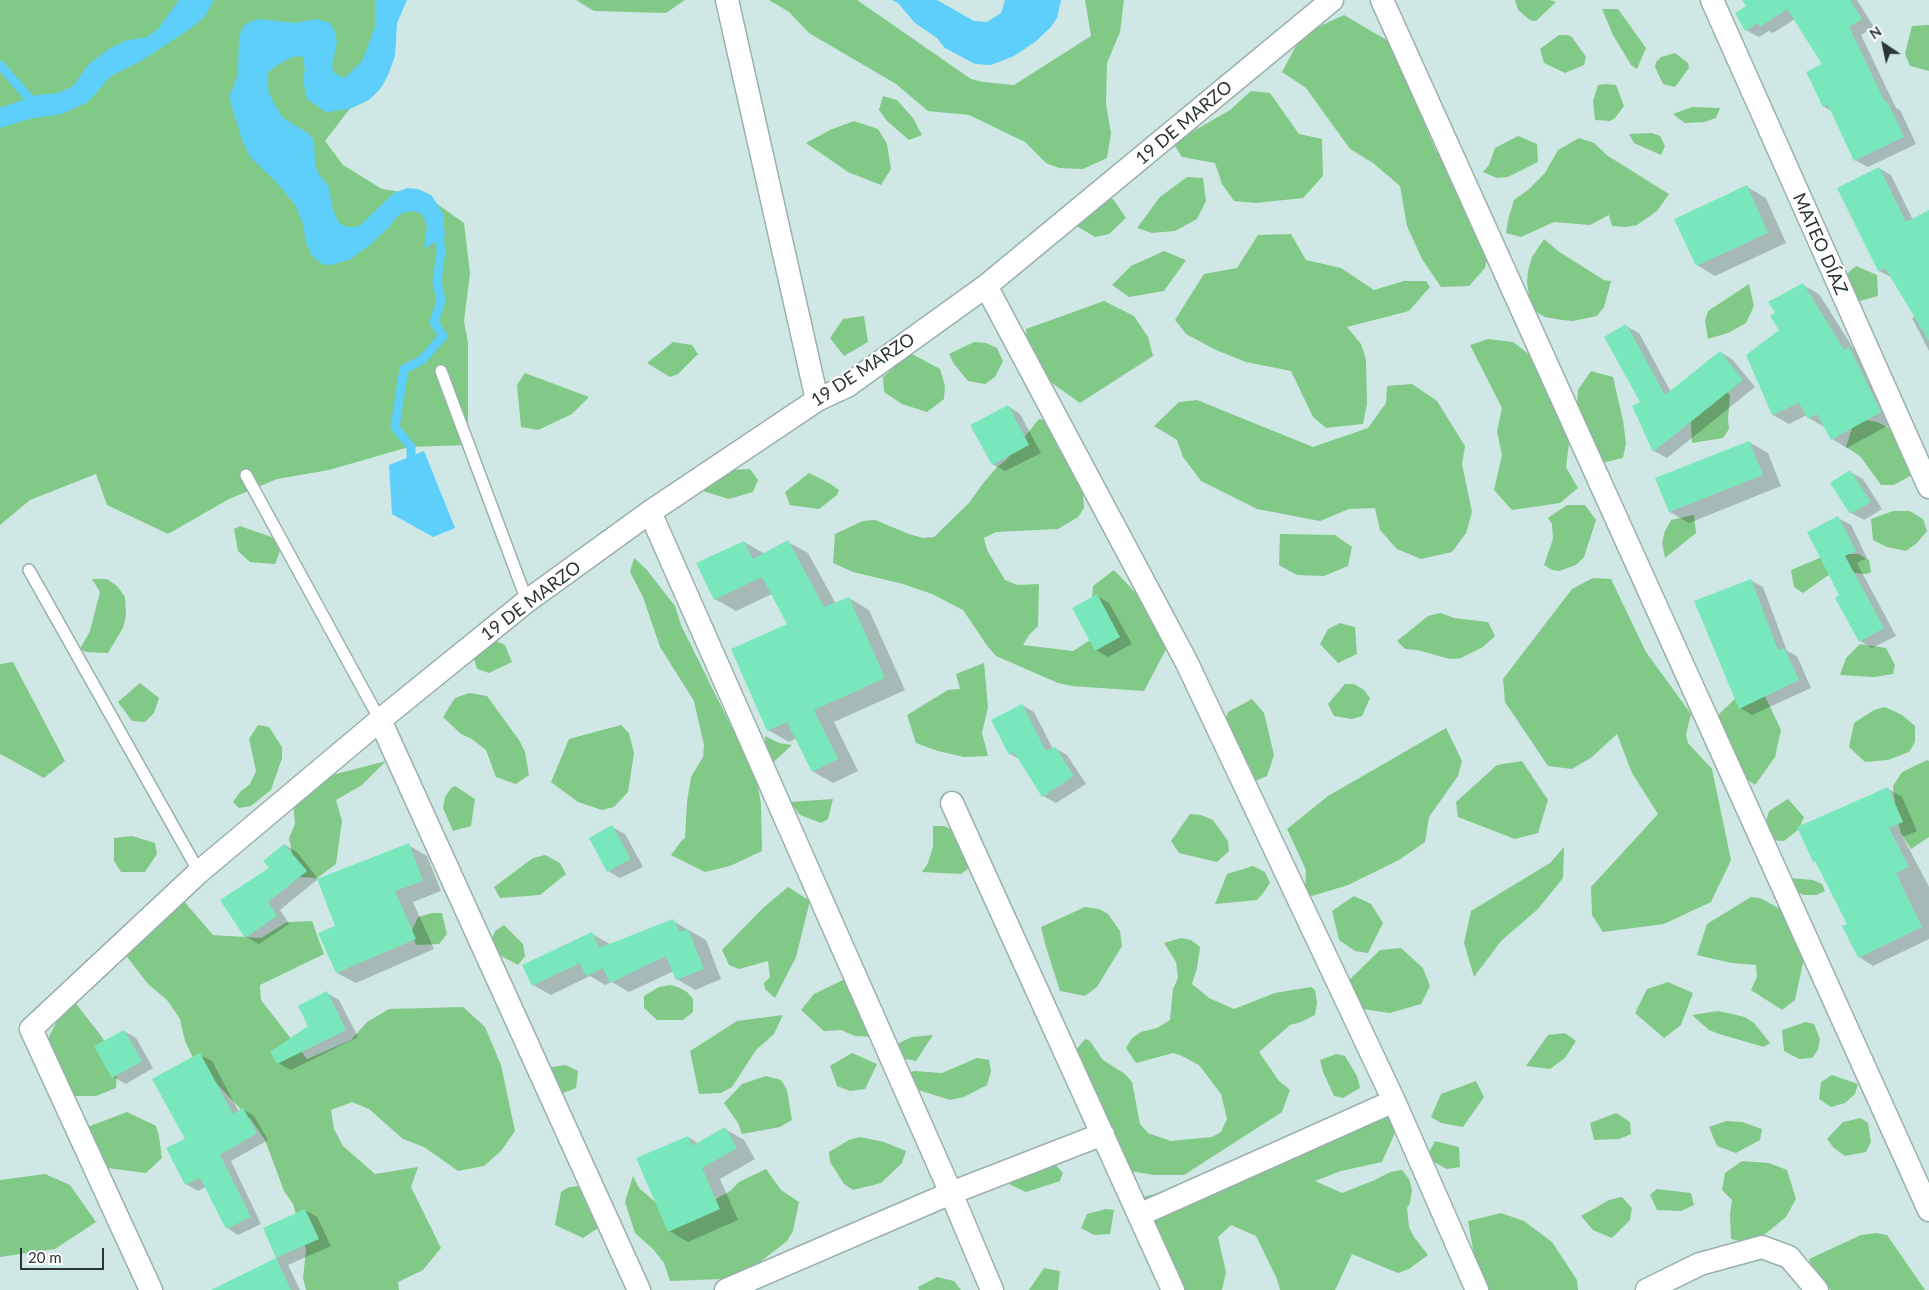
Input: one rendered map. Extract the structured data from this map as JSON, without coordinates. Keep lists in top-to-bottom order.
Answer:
{
  "streets": {
    "street": ["19 DE MARZO", "MATEO DÍAZ"]
  },
  "scale_bar": "20 m",
  "north": "top left"
}
